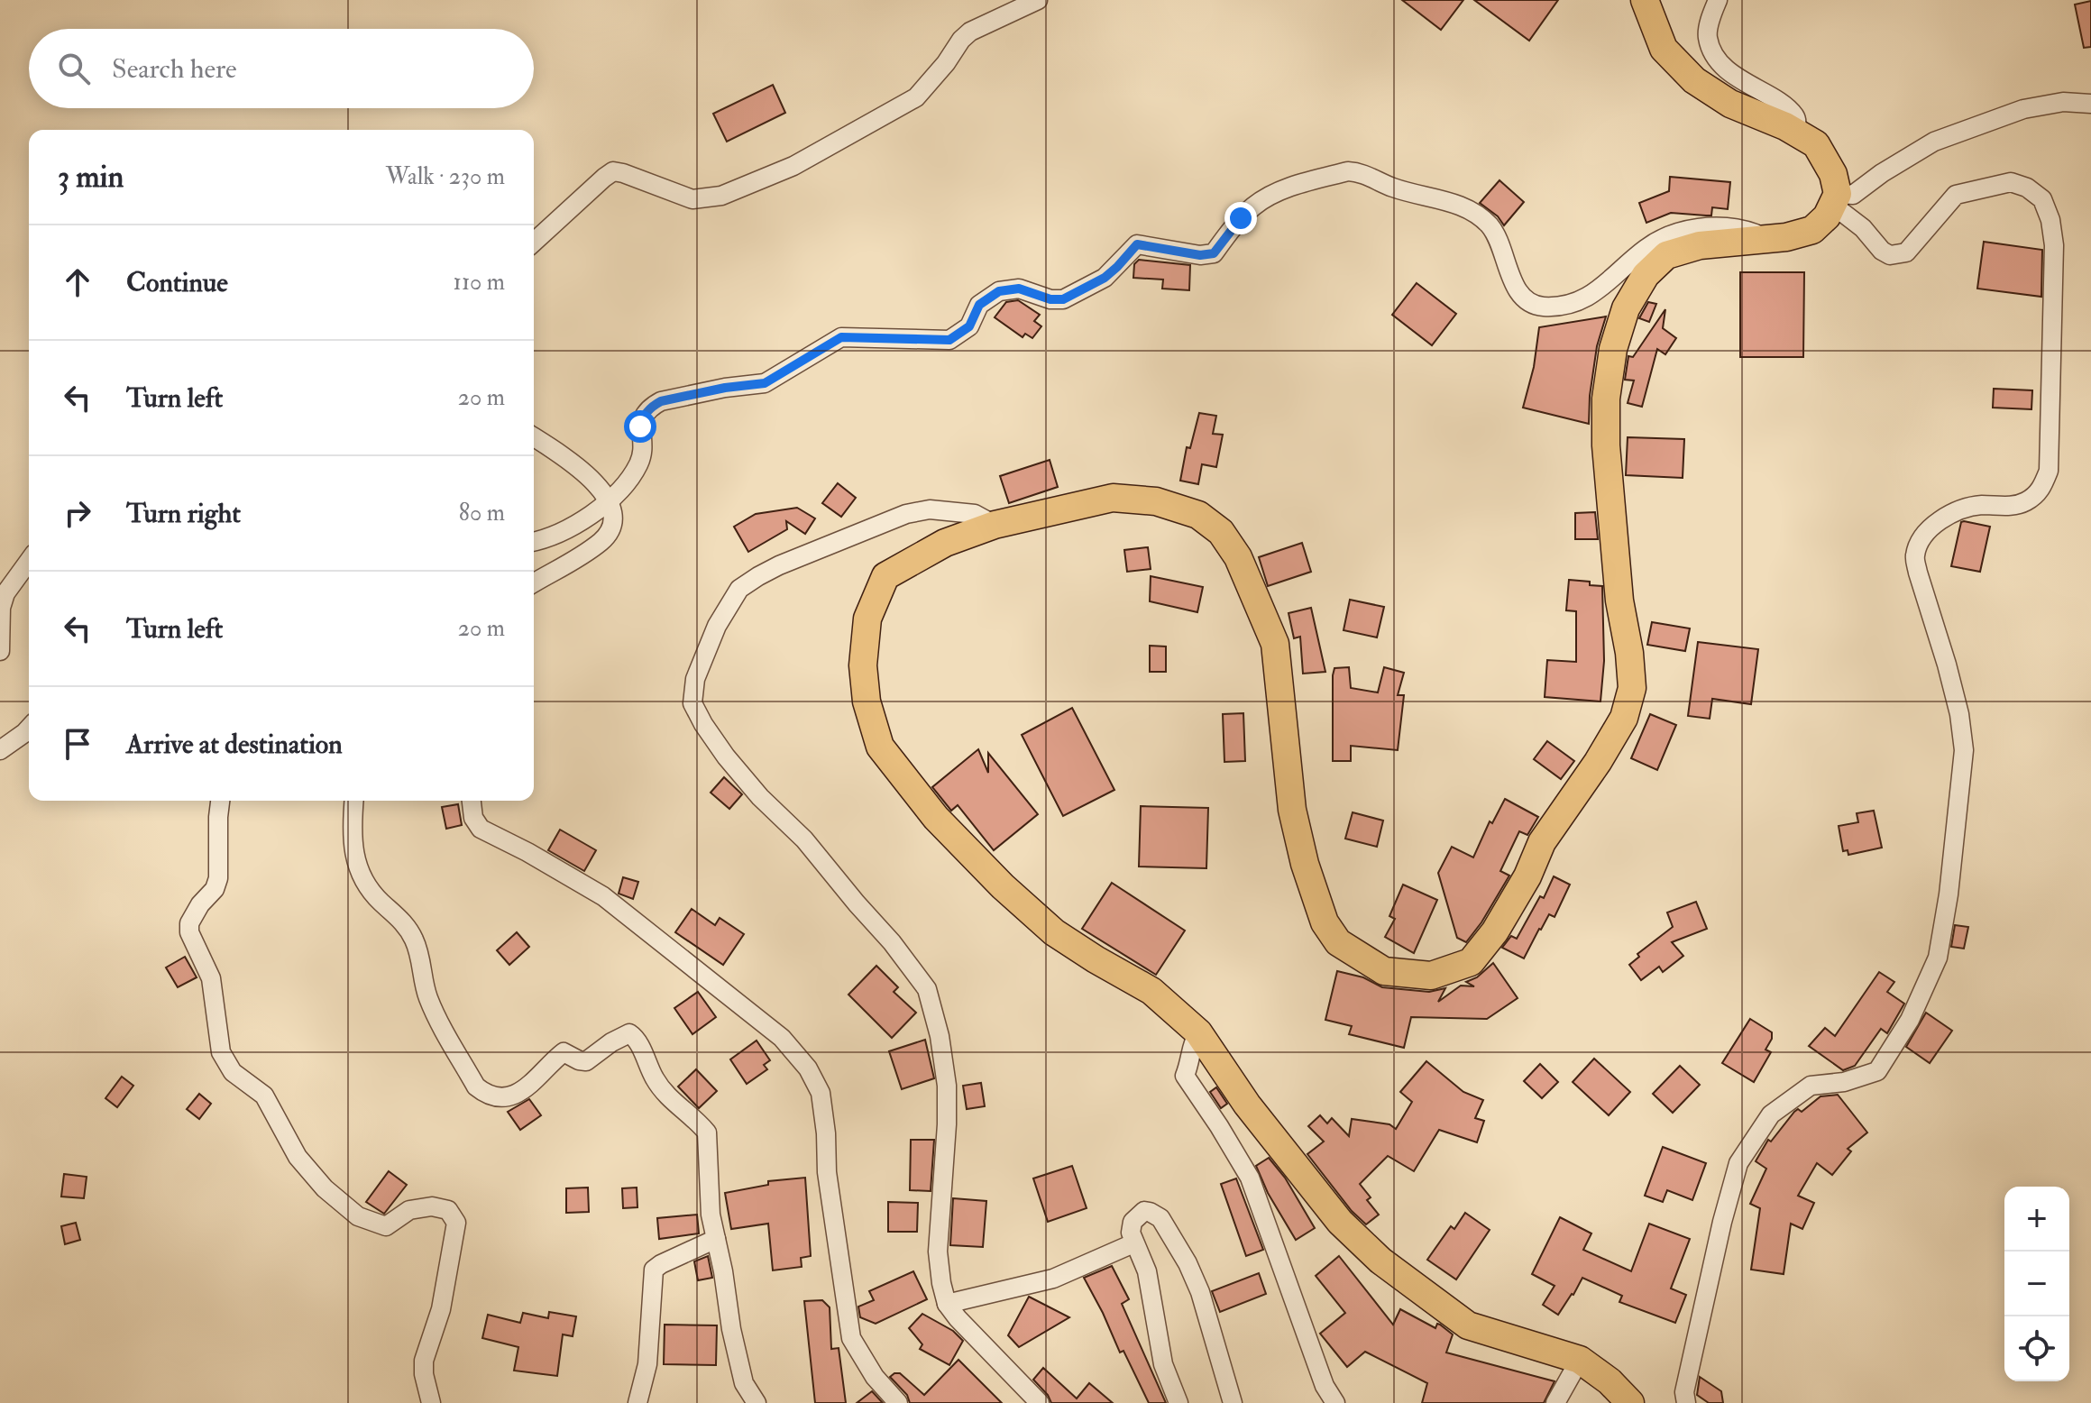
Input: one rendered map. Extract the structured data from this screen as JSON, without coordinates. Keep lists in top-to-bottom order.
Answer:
{
  "page": {
    "search": "Search here",
    "heading": ["3 min", "Walk · 230 m"],
    "list": [
      ["Continue", "110 m"],
      ["Turn left", "20 m"],
      ["Turn right", "80 m"],
      ["Turn left", "20 m"],
      "Arrive at destination"
    ],
    "map_buttons": ["+", "−"]
  }
}
